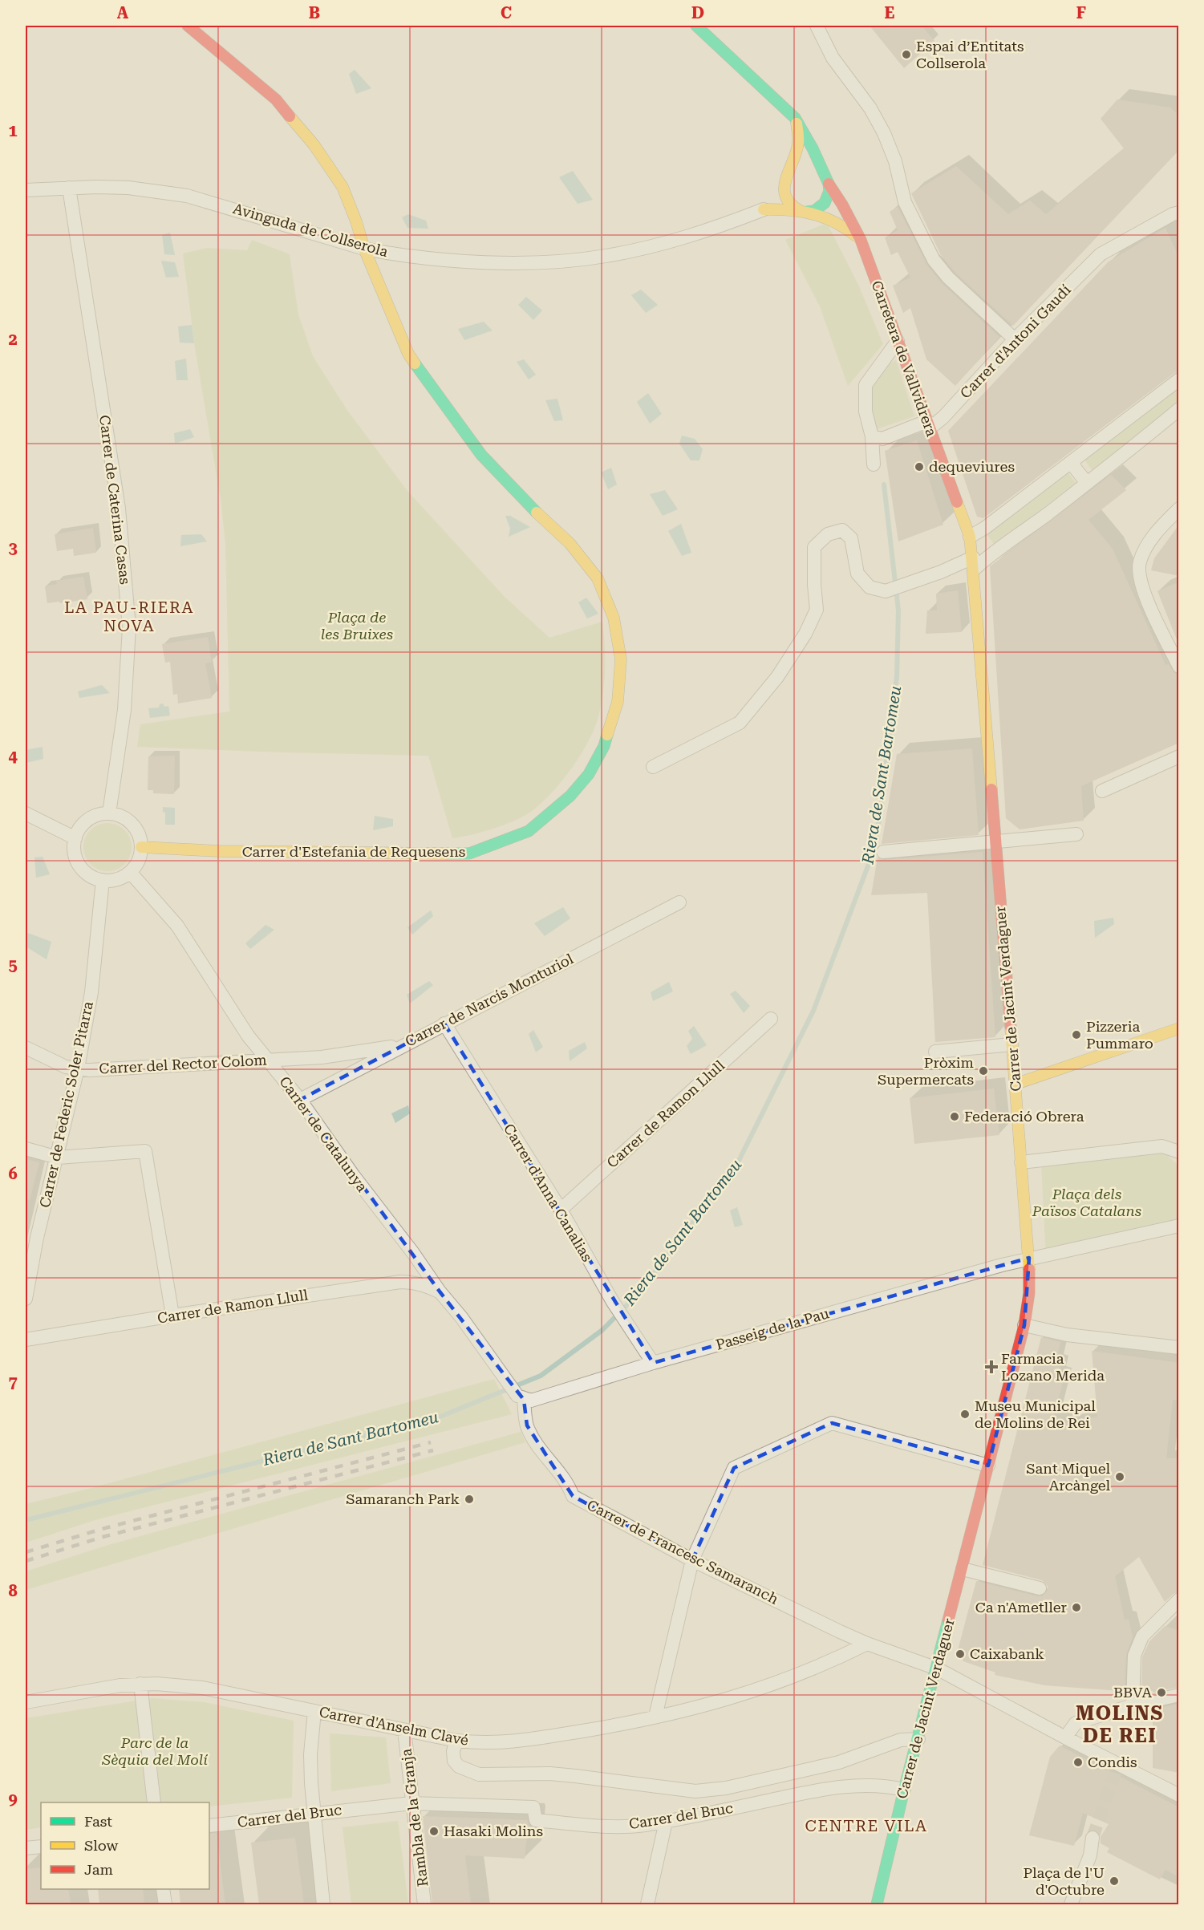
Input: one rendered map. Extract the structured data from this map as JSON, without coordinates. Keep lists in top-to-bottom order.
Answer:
{
  "streets": {
    "main road": ["Carretera de Vallvidrera", "Carrer d'Estefania de Requesens", "Carrer de Jacint Verdaguer"],
    "street": [
      "Avinguda de Collserola",
      "Carrer d'Antoni Gaudí",
      "Carrer de Caterina Casas",
      "Carrer de Narcís Monturiol",
      "Carrer del Rector Colom",
      "Carrer de Federic Soler Pitarra",
      "Carrer de Ramon Llull",
      "Carrer de Catalunya",
      "Carrer d'Anna Canalias",
      "Passeig de la Pau",
      "Carrer de Francesc Samaranch",
      "Carrer d'Anselm Clavé",
      "Carrer del Bruc",
      "Rambla de la Granja"
    ]
  },
  "crossings": [
    ["Avinguda de Collserola", "Carrer de Caterina Casas"],
    ["Avinguda de Collserola", "Carrer d'Estefania de Requesens"],
    ["Carrer d'Antoni Gaudí", "Carretera de Vallvidrera"],
    ["Carretera de Vallvidrera", "Carrer de Jacint Verdaguer"],
    ["Carrer de Caterina Casas", "Carrer d'Estefania de Requesens"],
    ["Carrer de Caterina Casas", "Carrer de Federic Soler Pitarra"],
    ["Carrer de Caterina Casas", "Carrer de Catalunya"],
    ["Carrer d'Estefania de Requesens", "Carrer de Federic Soler Pitarra"],
    ["Carrer d'Estefania de Requesens", "Carrer de Catalunya"],
    ["Carrer de Jacint Verdaguer", "Passeig de la Pau"],
    ["Carrer de Jacint Verdaguer", "Carrer de Francesc Samaranch"],
    ["Carrer de Jacint Verdaguer", "Carrer del Bruc"],
    ["Carrer de Narcís Monturiol", "Carrer del Rector Colom"],
    ["Carrer de Narcís Monturiol", "Carrer de Catalunya"],
    ["Carrer de Narcís Monturiol", "Carrer d'Anna Canalias"],
    ["Carrer del Rector Colom", "Carrer de Federic Soler Pitarra"],
    ["Carrer del Rector Colom", "Carrer de Catalunya"],
    ["Carrer de Federic Soler Pitarra", "Carrer de Catalunya"],
    ["Carrer de Ramon Llull", "Carrer de Catalunya"],
    ["Carrer de Ramon Llull", "Carrer d'Anna Canalias"],
    ["Carrer de Catalunya", "Passeig de la Pau"],
    ["Carrer de Catalunya", "Carrer de Francesc Samaranch"],
    ["Carrer d'Anna Canalias", "Passeig de la Pau"],
    ["Passeig de la Pau", "Carrer de Francesc Samaranch"],
    ["Carrer de Francesc Samaranch", "Carrer d'Anselm Clavé"],
    ["Carrer d'Anselm Clavé", "Rambla de la Granja"],
    ["Carrer del Bruc", "Rambla de la Granja"]
  ],
  "districts": ["LA PAU-RIERA NOVA", "MOLINS DE REI", "CENTRE VILA"],
  "water": ["Riera de Sant Bartomeu"],
  "parks": ["Plaça de les Bruixes", "Plaça dels Països Catalans", "Parc de la Sèquia del Molí"],
  "places": {
    "other": [
      "Espai d’Entitats Collserola",
      "dequeviures",
      "Pizzeria Pummaro",
      "Pròxim Supermercats",
      "Federació Obrera",
      "Museu Municipal de Molins de Rei",
      "Sant Miquel Arcàngel",
      "Samaranch Park",
      "Ca n'Ametller",
      "Caixabank",
      "BBVA",
      "Condis",
      "Hasaki Molins",
      "Plaça de l'U d'Octubre"
    ],
    "health": ["Farmacia Lozano Merida"]
  },
  "legend": ["Fast", "Slow", "Jam"],
  "grid": {
    "columns": [
      "A",
      "B",
      "C",
      "D",
      "E",
      "F"
    ],
    "rows": [
      "1",
      "2",
      "3",
      "4",
      "5",
      "6",
      "7",
      "8",
      "9"
    ]
  }
}
